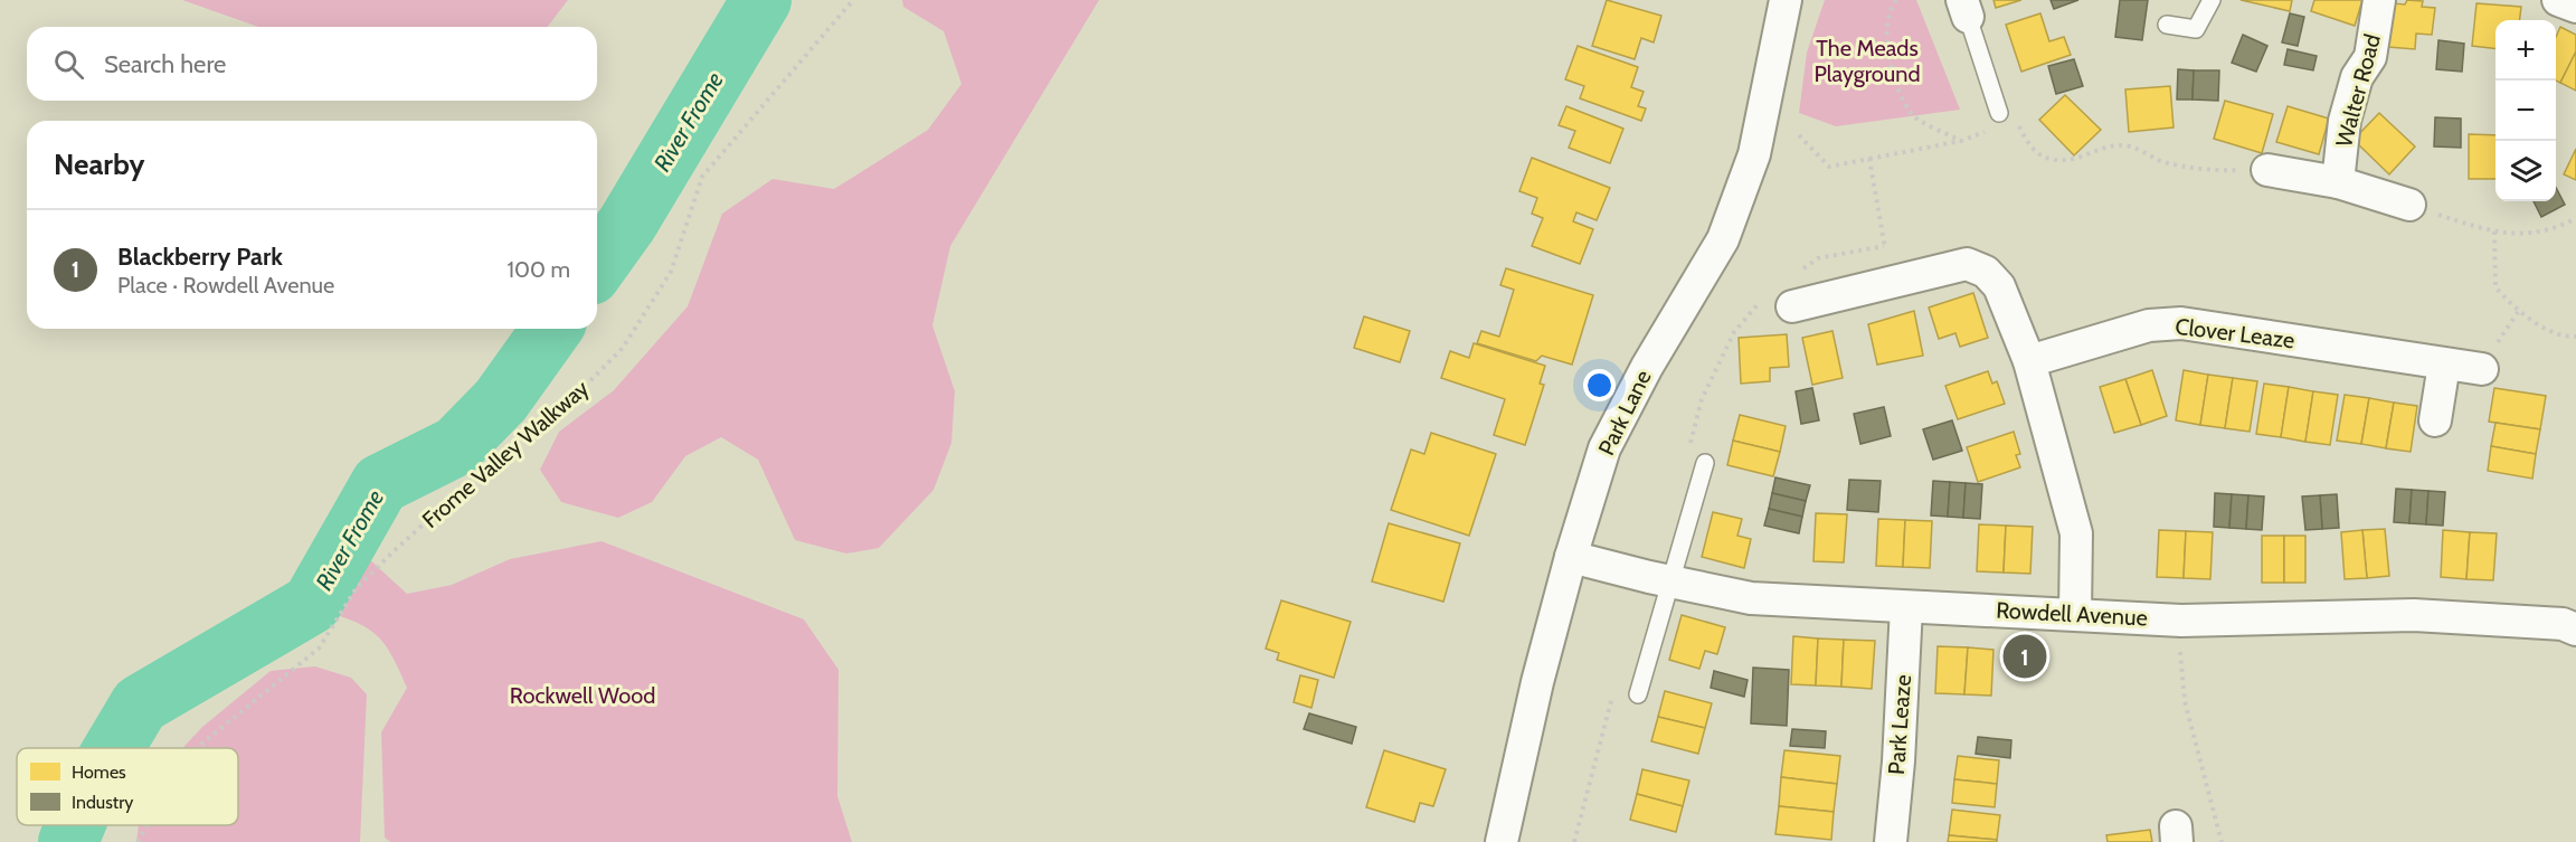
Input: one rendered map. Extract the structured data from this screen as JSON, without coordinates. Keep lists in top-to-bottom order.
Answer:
{
  "streets": {
    "street": [
      "Walter Road",
      "Clover Leaze",
      "Park Lane",
      "Rowdell Avenue",
      "Park Leaze"
    ],
    "path": ["Frome Valley Walkway"]
  },
  "crossings": [
    ["Park Lane", "Rowdell Avenue"],
    ["Rowdell Avenue", "Park Leaze"]
  ],
  "water": ["River Frome"],
  "parks": ["The Meads Playground", "Rockwell Wood"],
  "legend": ["Homes", "Industry"],
  "page": {
    "map_buttons": ["+", "−"],
    "search": "Search here",
    "heading": "Nearby",
    "list": [
      {
        "mark": "1",
        "name": "Blackberry Park",
        "note": "Place · Rowdell Avenue",
        "value": "100 m"
      }
    ],
    "pins": "1"
  }
}
